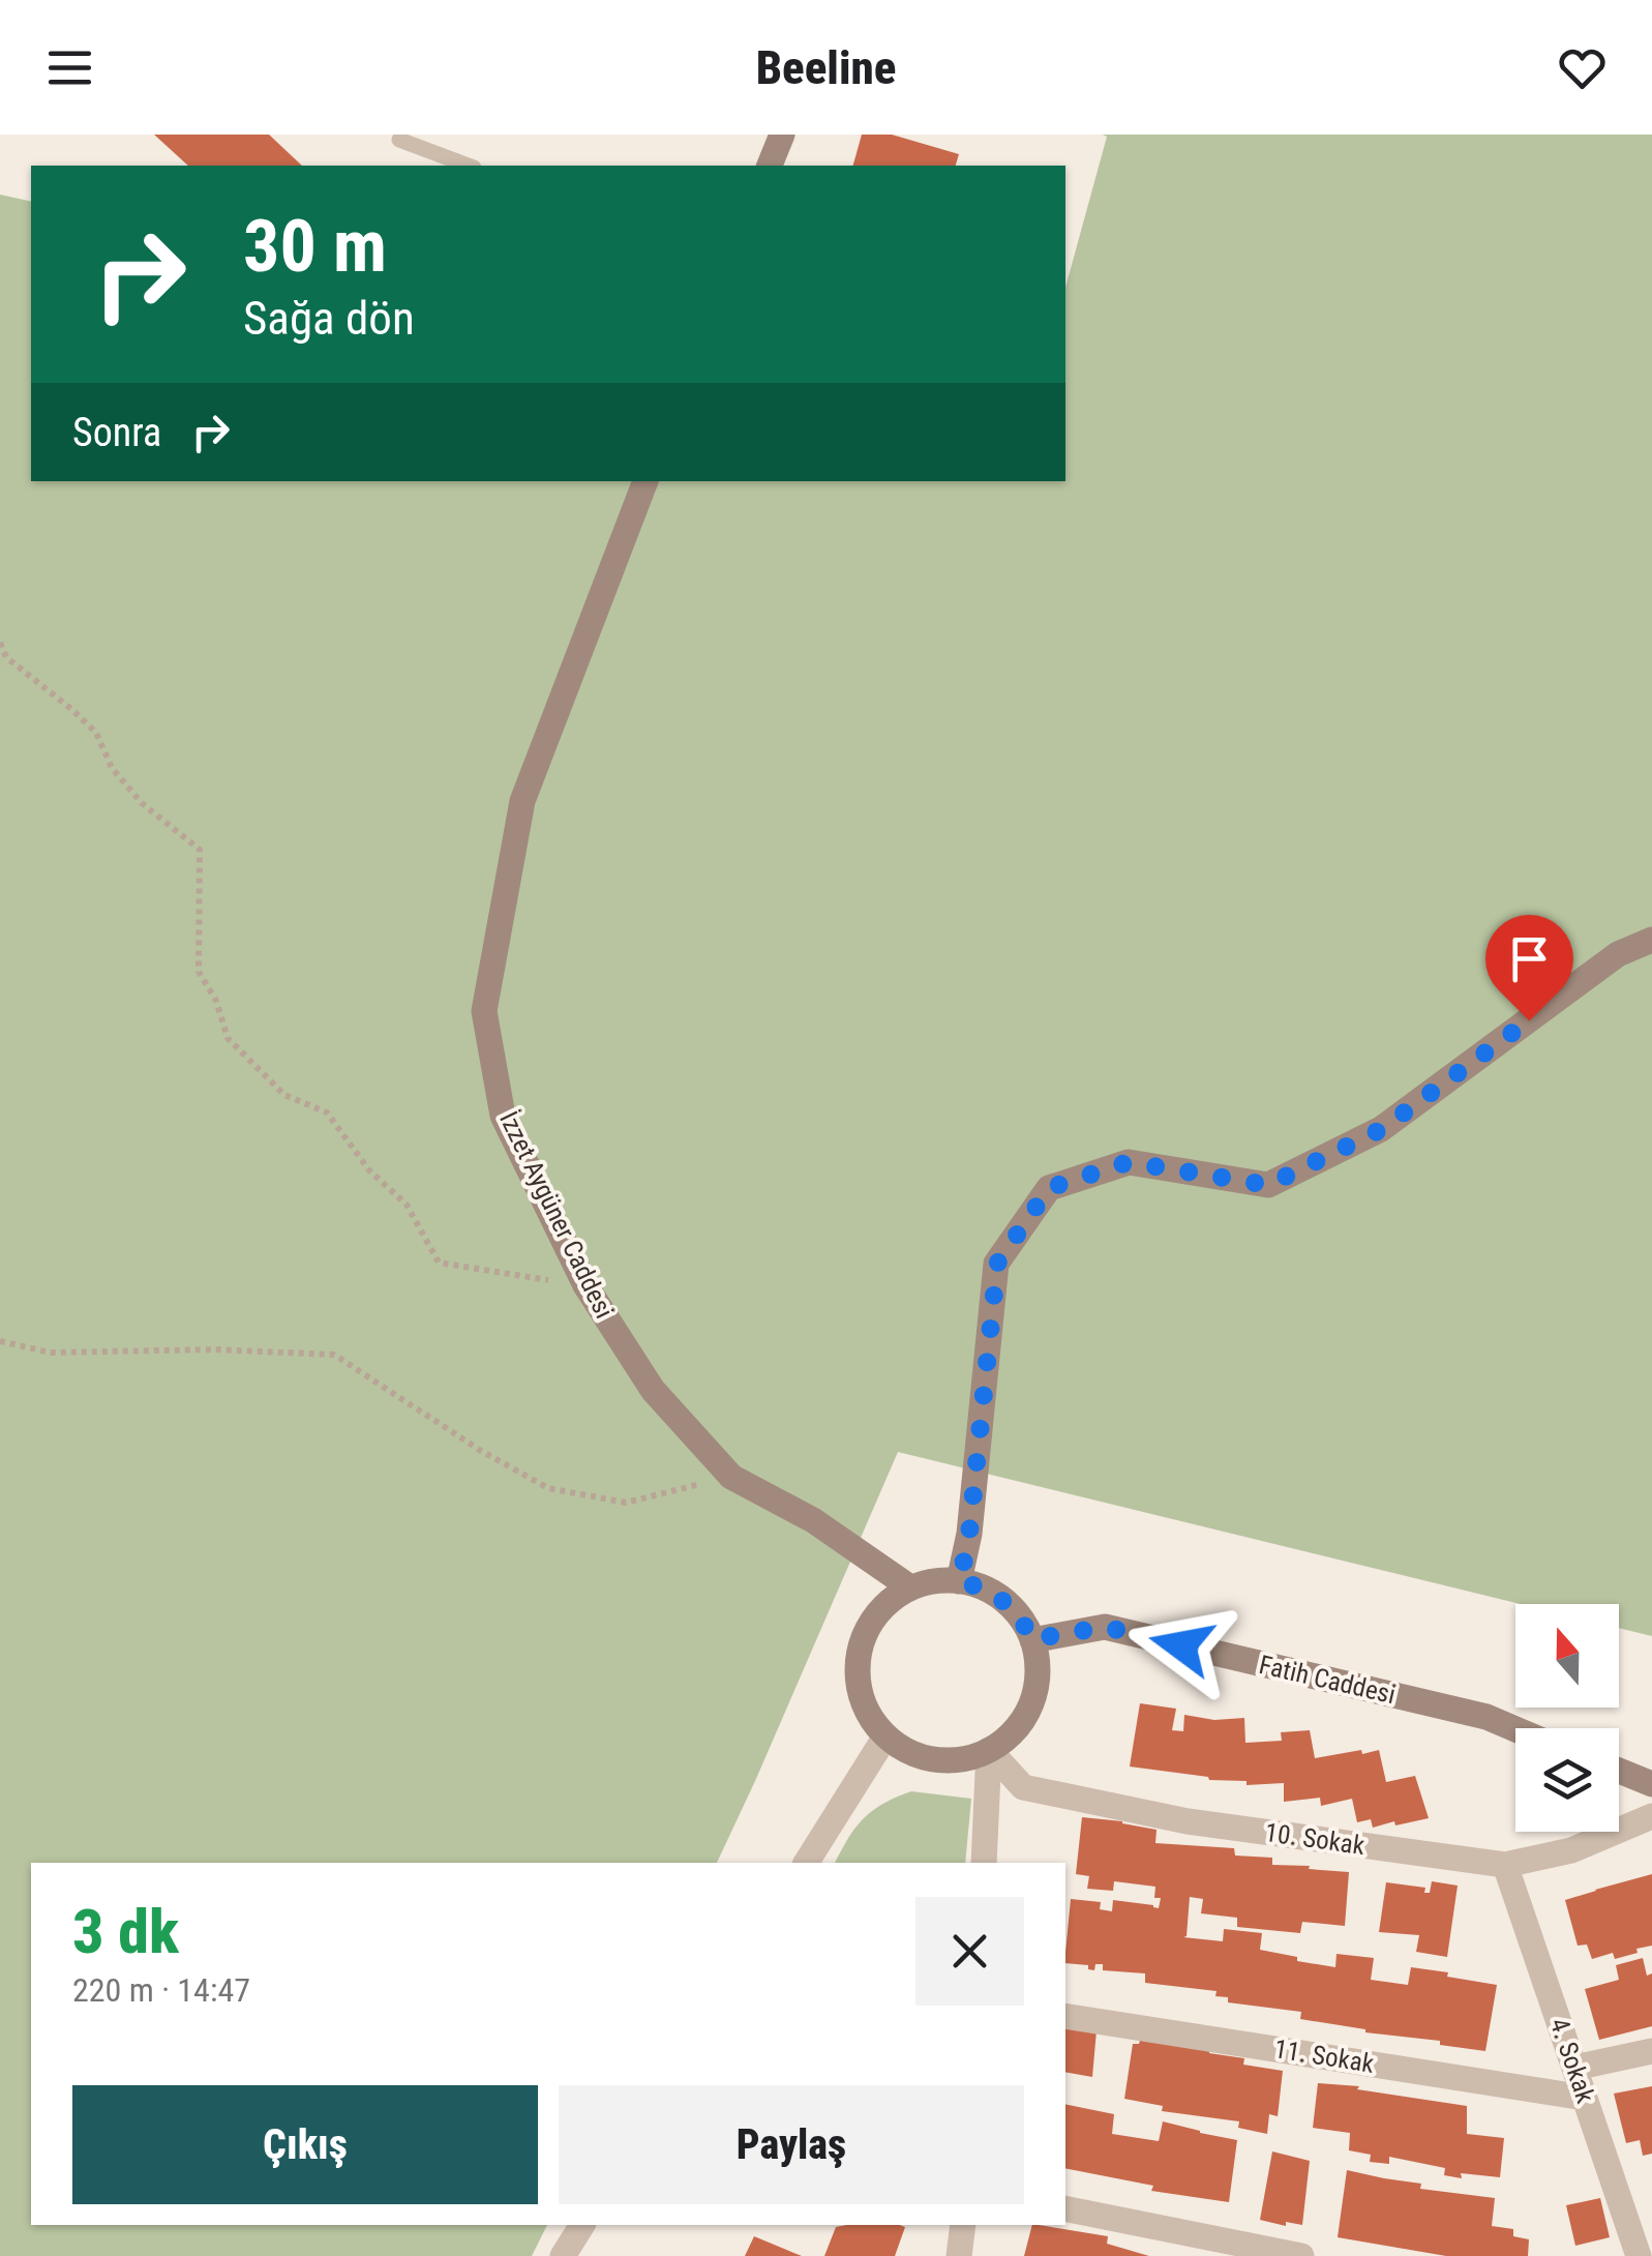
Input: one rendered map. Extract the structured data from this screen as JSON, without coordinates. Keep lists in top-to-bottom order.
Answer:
{
  "streets": {
    "street": [
      "İzzet Aygüner Caddesi",
      "Fatih Caddesi",
      "10. Sokak",
      "11. Sokak",
      "4. Sokak"
    ]
  },
  "crossings": [
    ["İzzet Aygüner Caddesi", "Fatih Caddesi"],
    ["İzzet Aygüner Caddesi", "10. Sokak"],
    ["Fatih Caddesi", "10. Sokak"],
    ["10. Sokak", "4. Sokak"],
    ["11. Sokak", "4. Sokak"]
  ],
  "north": "top",
  "page": {
    "header": "Beeline",
    "turn": ["30 m", "Sağa dön"],
    "then": "Sonra",
    "heading": ["3 dk", "220 m · 14:47"],
    "buttons": ["Çıkış", "Paylaş"]
  }
}
